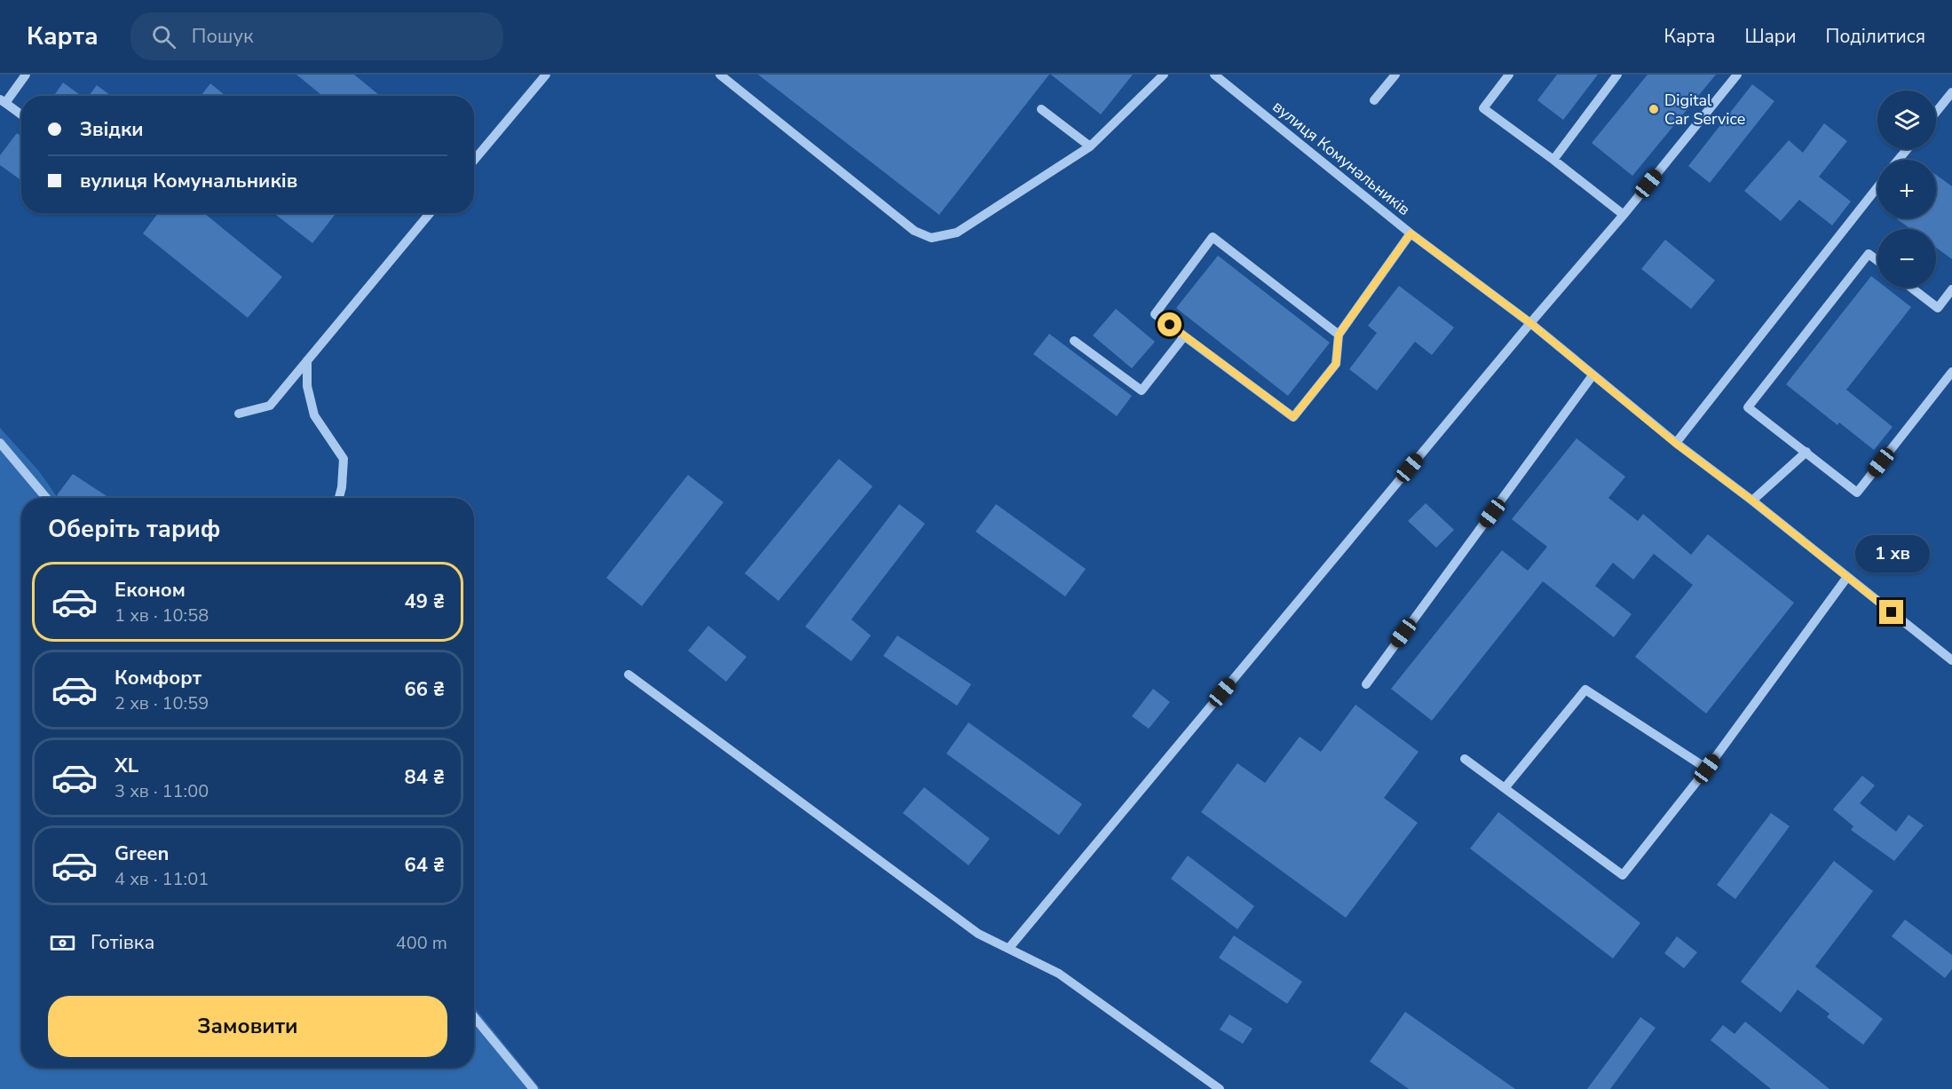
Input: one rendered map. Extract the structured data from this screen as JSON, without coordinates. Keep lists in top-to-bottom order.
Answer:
{
  "streets": {
    "street": ["вулиця Комунальників"]
  },
  "places": ["Digital Car Service"],
  "page": {
    "header": "Карта",
    "search": "Пошук",
    "nav": ["Карта", "Шари", "Поділитися"],
    "map_buttons": ["+", "−"],
    "banner": ["Звідки", "вулиця Комунальників"],
    "heading": "Оберіть тариф",
    "bubble": "1 хв",
    "list": [
      {
        "name": "Економ",
        "note": "1 хв · 10:58",
        "value": "49 ₴"
      },
      {
        "name": "Комфорт",
        "note": "2 хв · 10:59",
        "value": "66 ₴"
      },
      {
        "name": "XL",
        "note": "3 хв · 11:00",
        "value": "84 ₴"
      },
      {
        "name": "Green",
        "note": "4 хв · 11:01",
        "value": "64 ₴"
      }
    ],
    "pay": ["Готівка", "400 m"],
    "buttons": "Замовити"
  }
}
